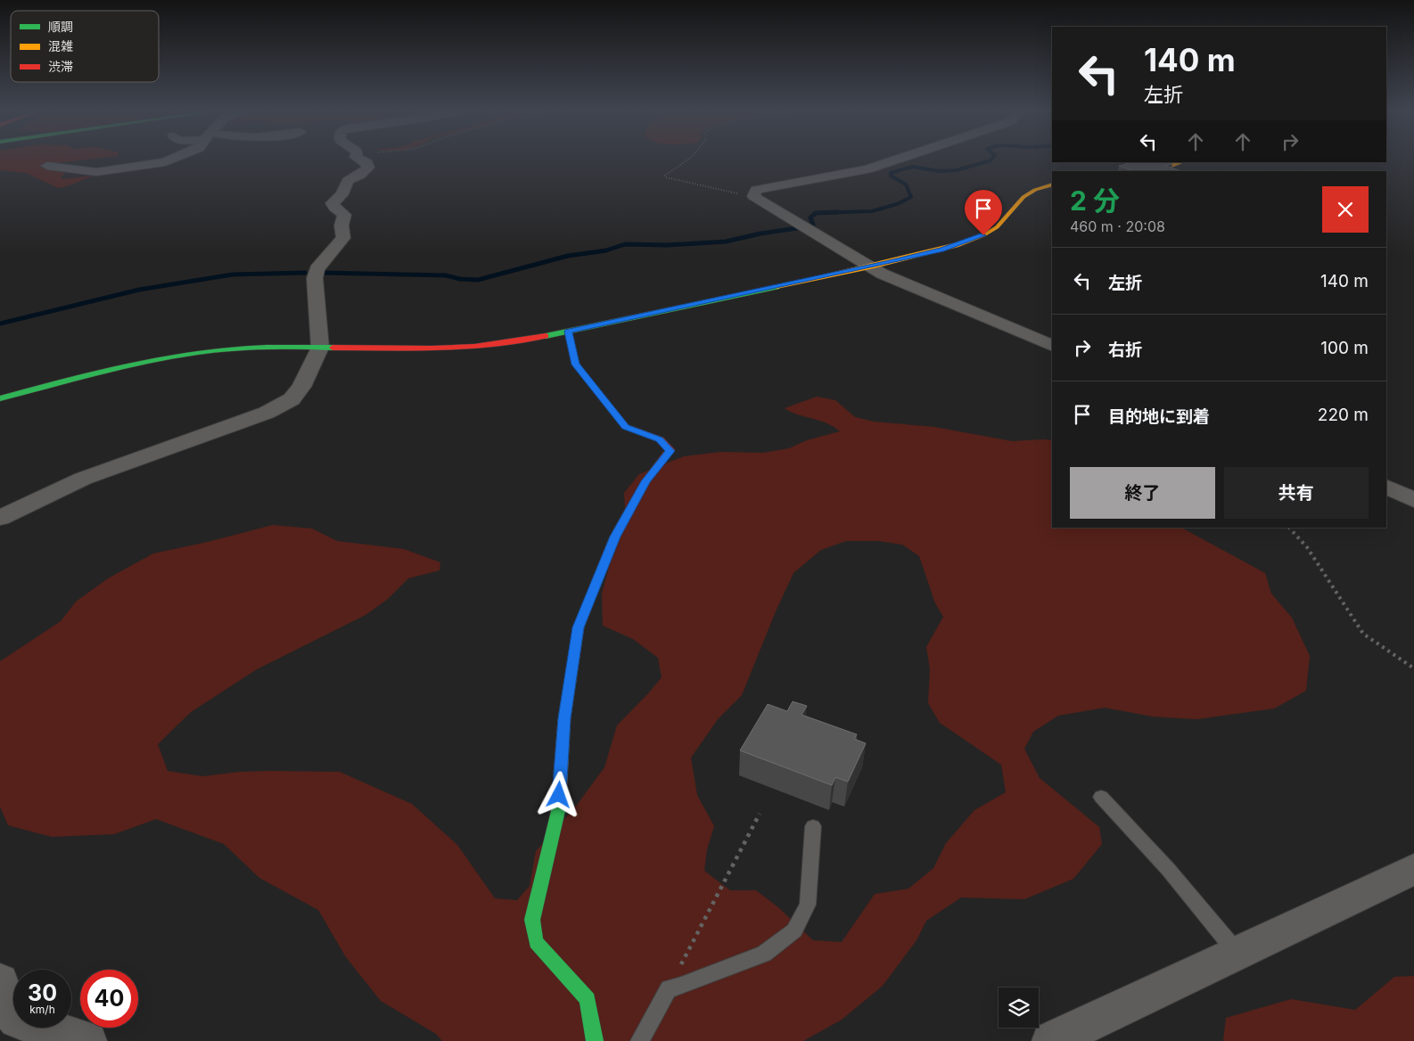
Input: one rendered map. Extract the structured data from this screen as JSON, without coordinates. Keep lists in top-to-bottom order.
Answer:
{
  "legend": ["順調", "混雑", "渋滞"],
  "page": {
    "turn": ["140 m", "左折"],
    "heading": ["2 分", "460 m · 20:08"],
    "list": [
      {
        "name": "左折",
        "value": "140 m"
      },
      {
        "name": "右折",
        "value": "100 m"
      },
      {
        "name": "目的地に到着",
        "value": "220 m"
      }
    ],
    "buttons": ["終了", "共有"],
    "speed": "30 km/h",
    "limit": "40"
  }
}
